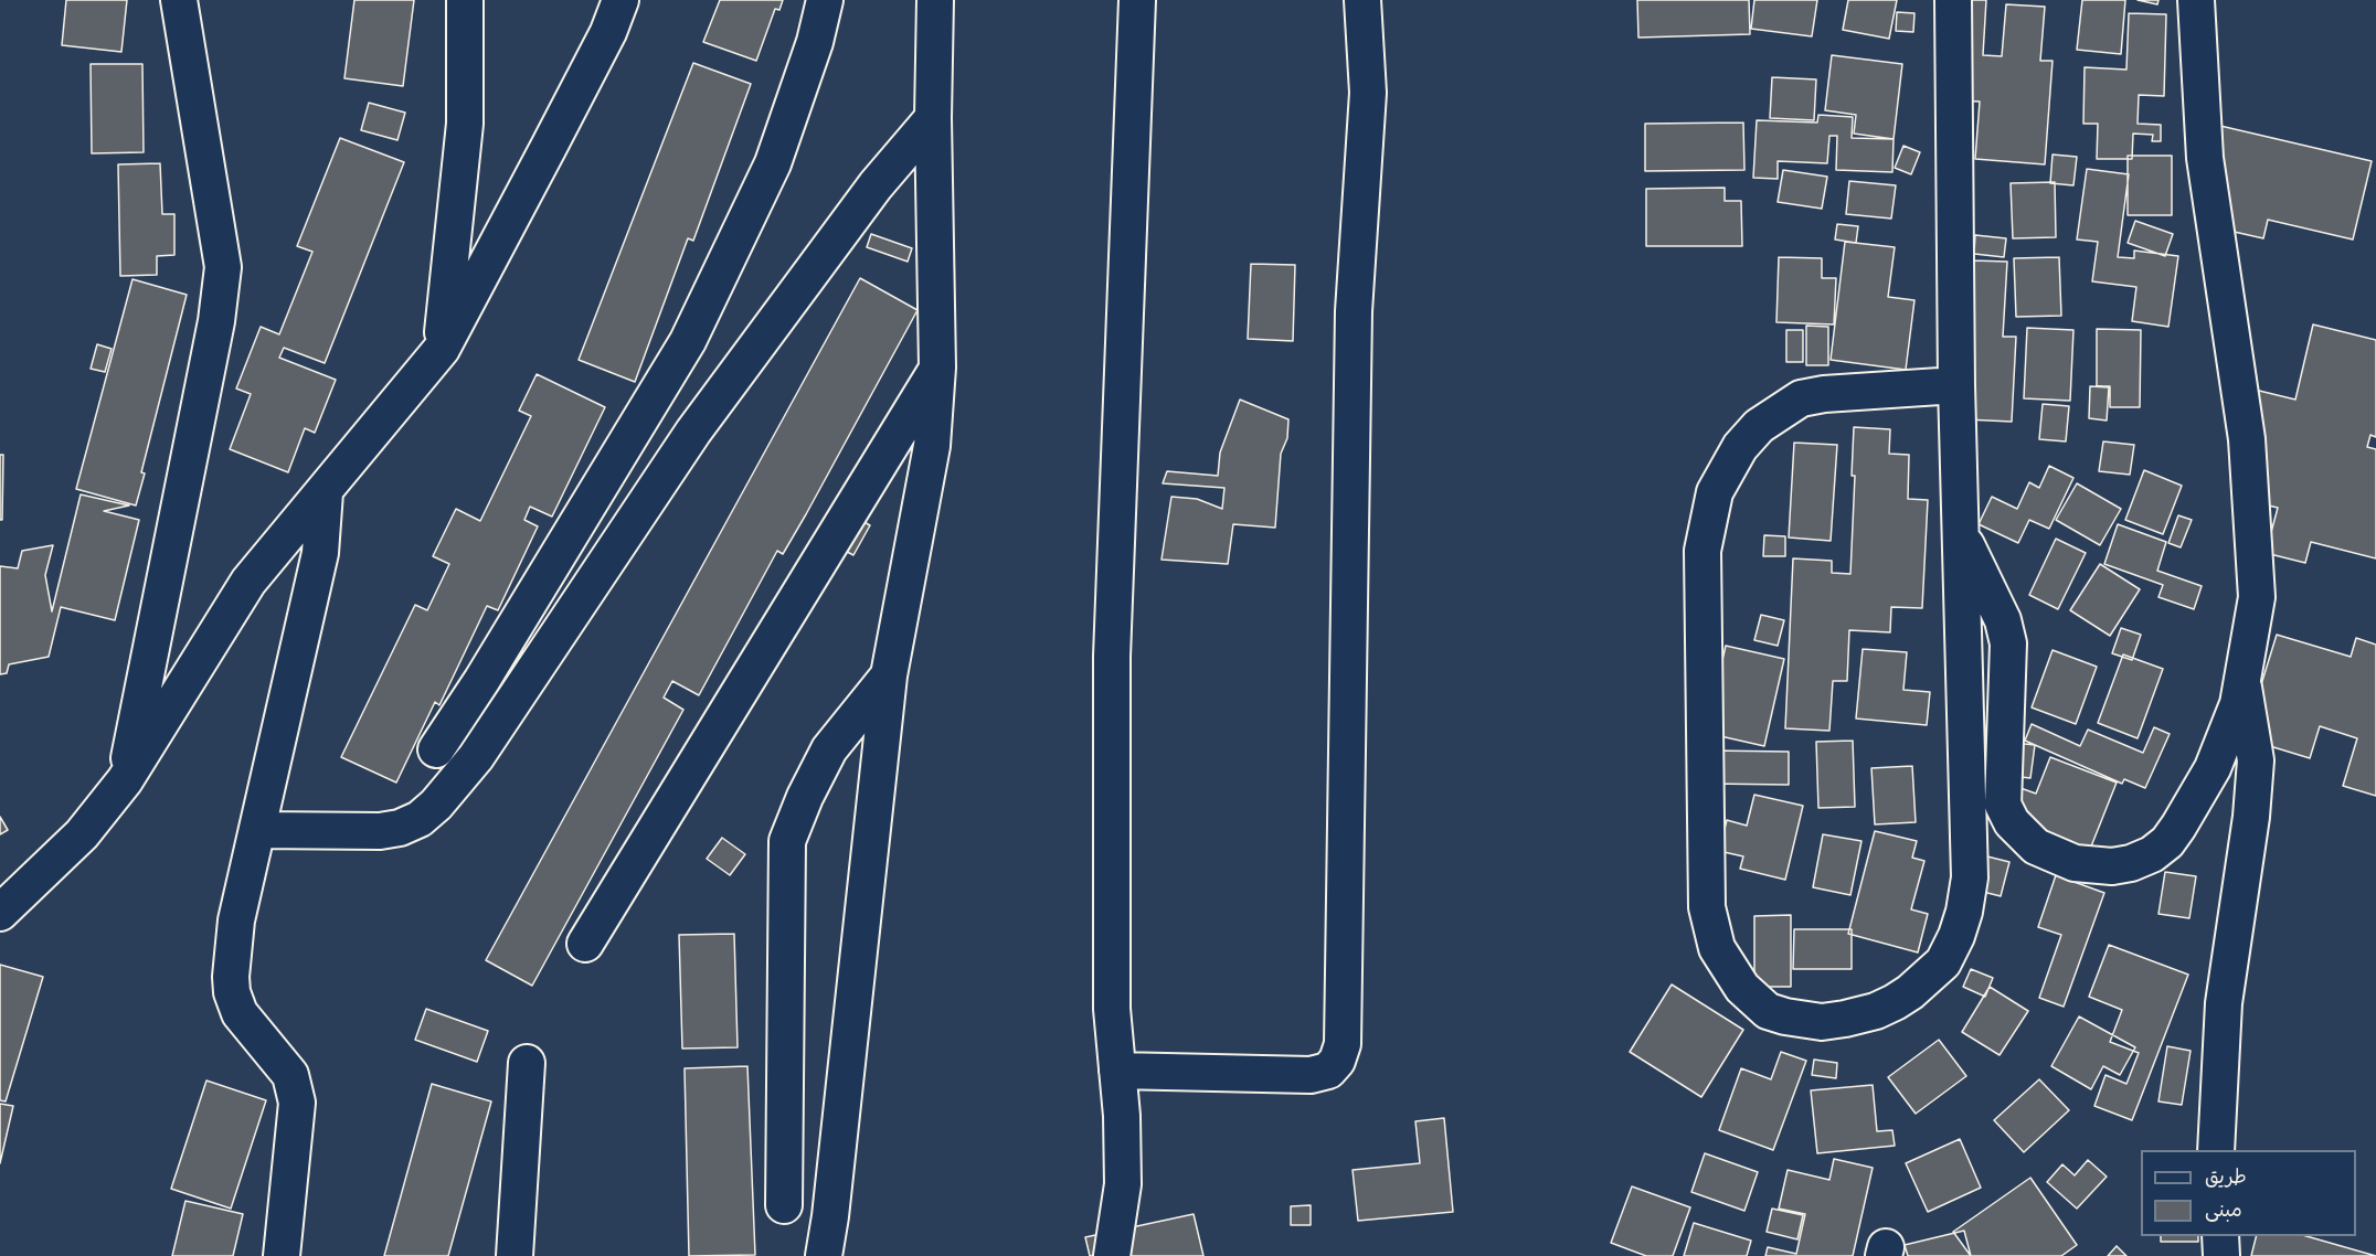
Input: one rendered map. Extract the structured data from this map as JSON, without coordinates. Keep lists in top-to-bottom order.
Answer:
{
  "legend": ["طريق", "مبنى"]
}
